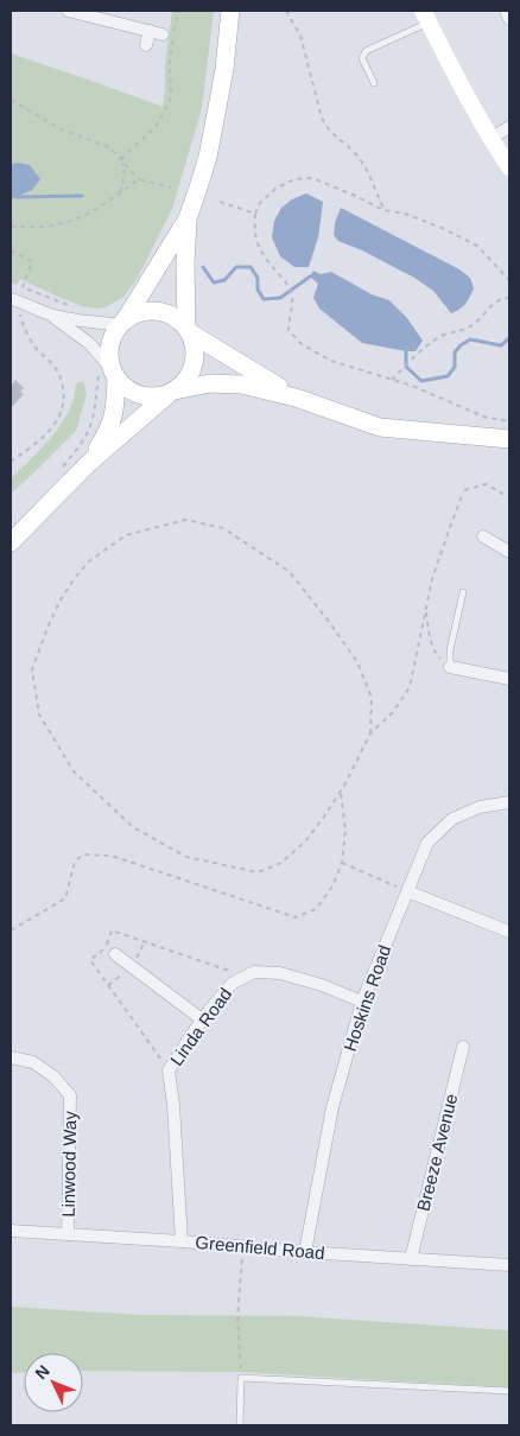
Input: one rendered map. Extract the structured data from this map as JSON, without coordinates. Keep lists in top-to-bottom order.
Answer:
{
  "streets": {
    "street": [
      "Hoskins Road",
      "Linda Road",
      "Breeze Avenue",
      "Linwood Way",
      "Greenfield Road"
    ]
  },
  "crossings": [
    ["Hoskins Road", "Linda Road"],
    ["Hoskins Road", "Greenfield Road"],
    ["Linda Road", "Greenfield Road"],
    ["Breeze Avenue", "Greenfield Road"],
    ["Linwood Way", "Greenfield Road"]
  ],
  "north": "top left"
}
